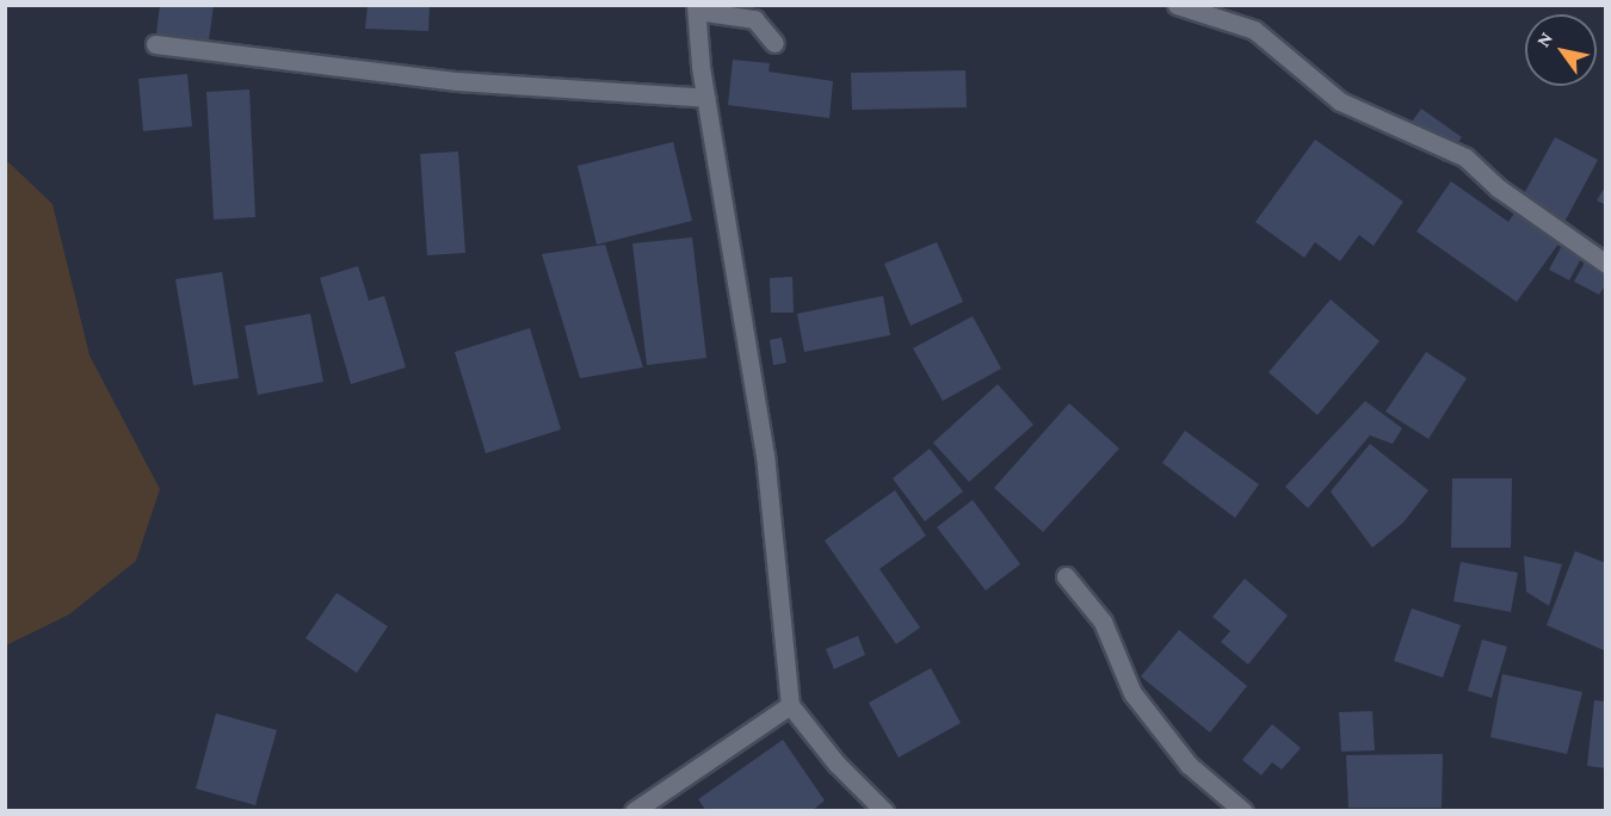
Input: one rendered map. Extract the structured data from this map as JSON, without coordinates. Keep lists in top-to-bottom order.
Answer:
{
  "north": "top left"
}
